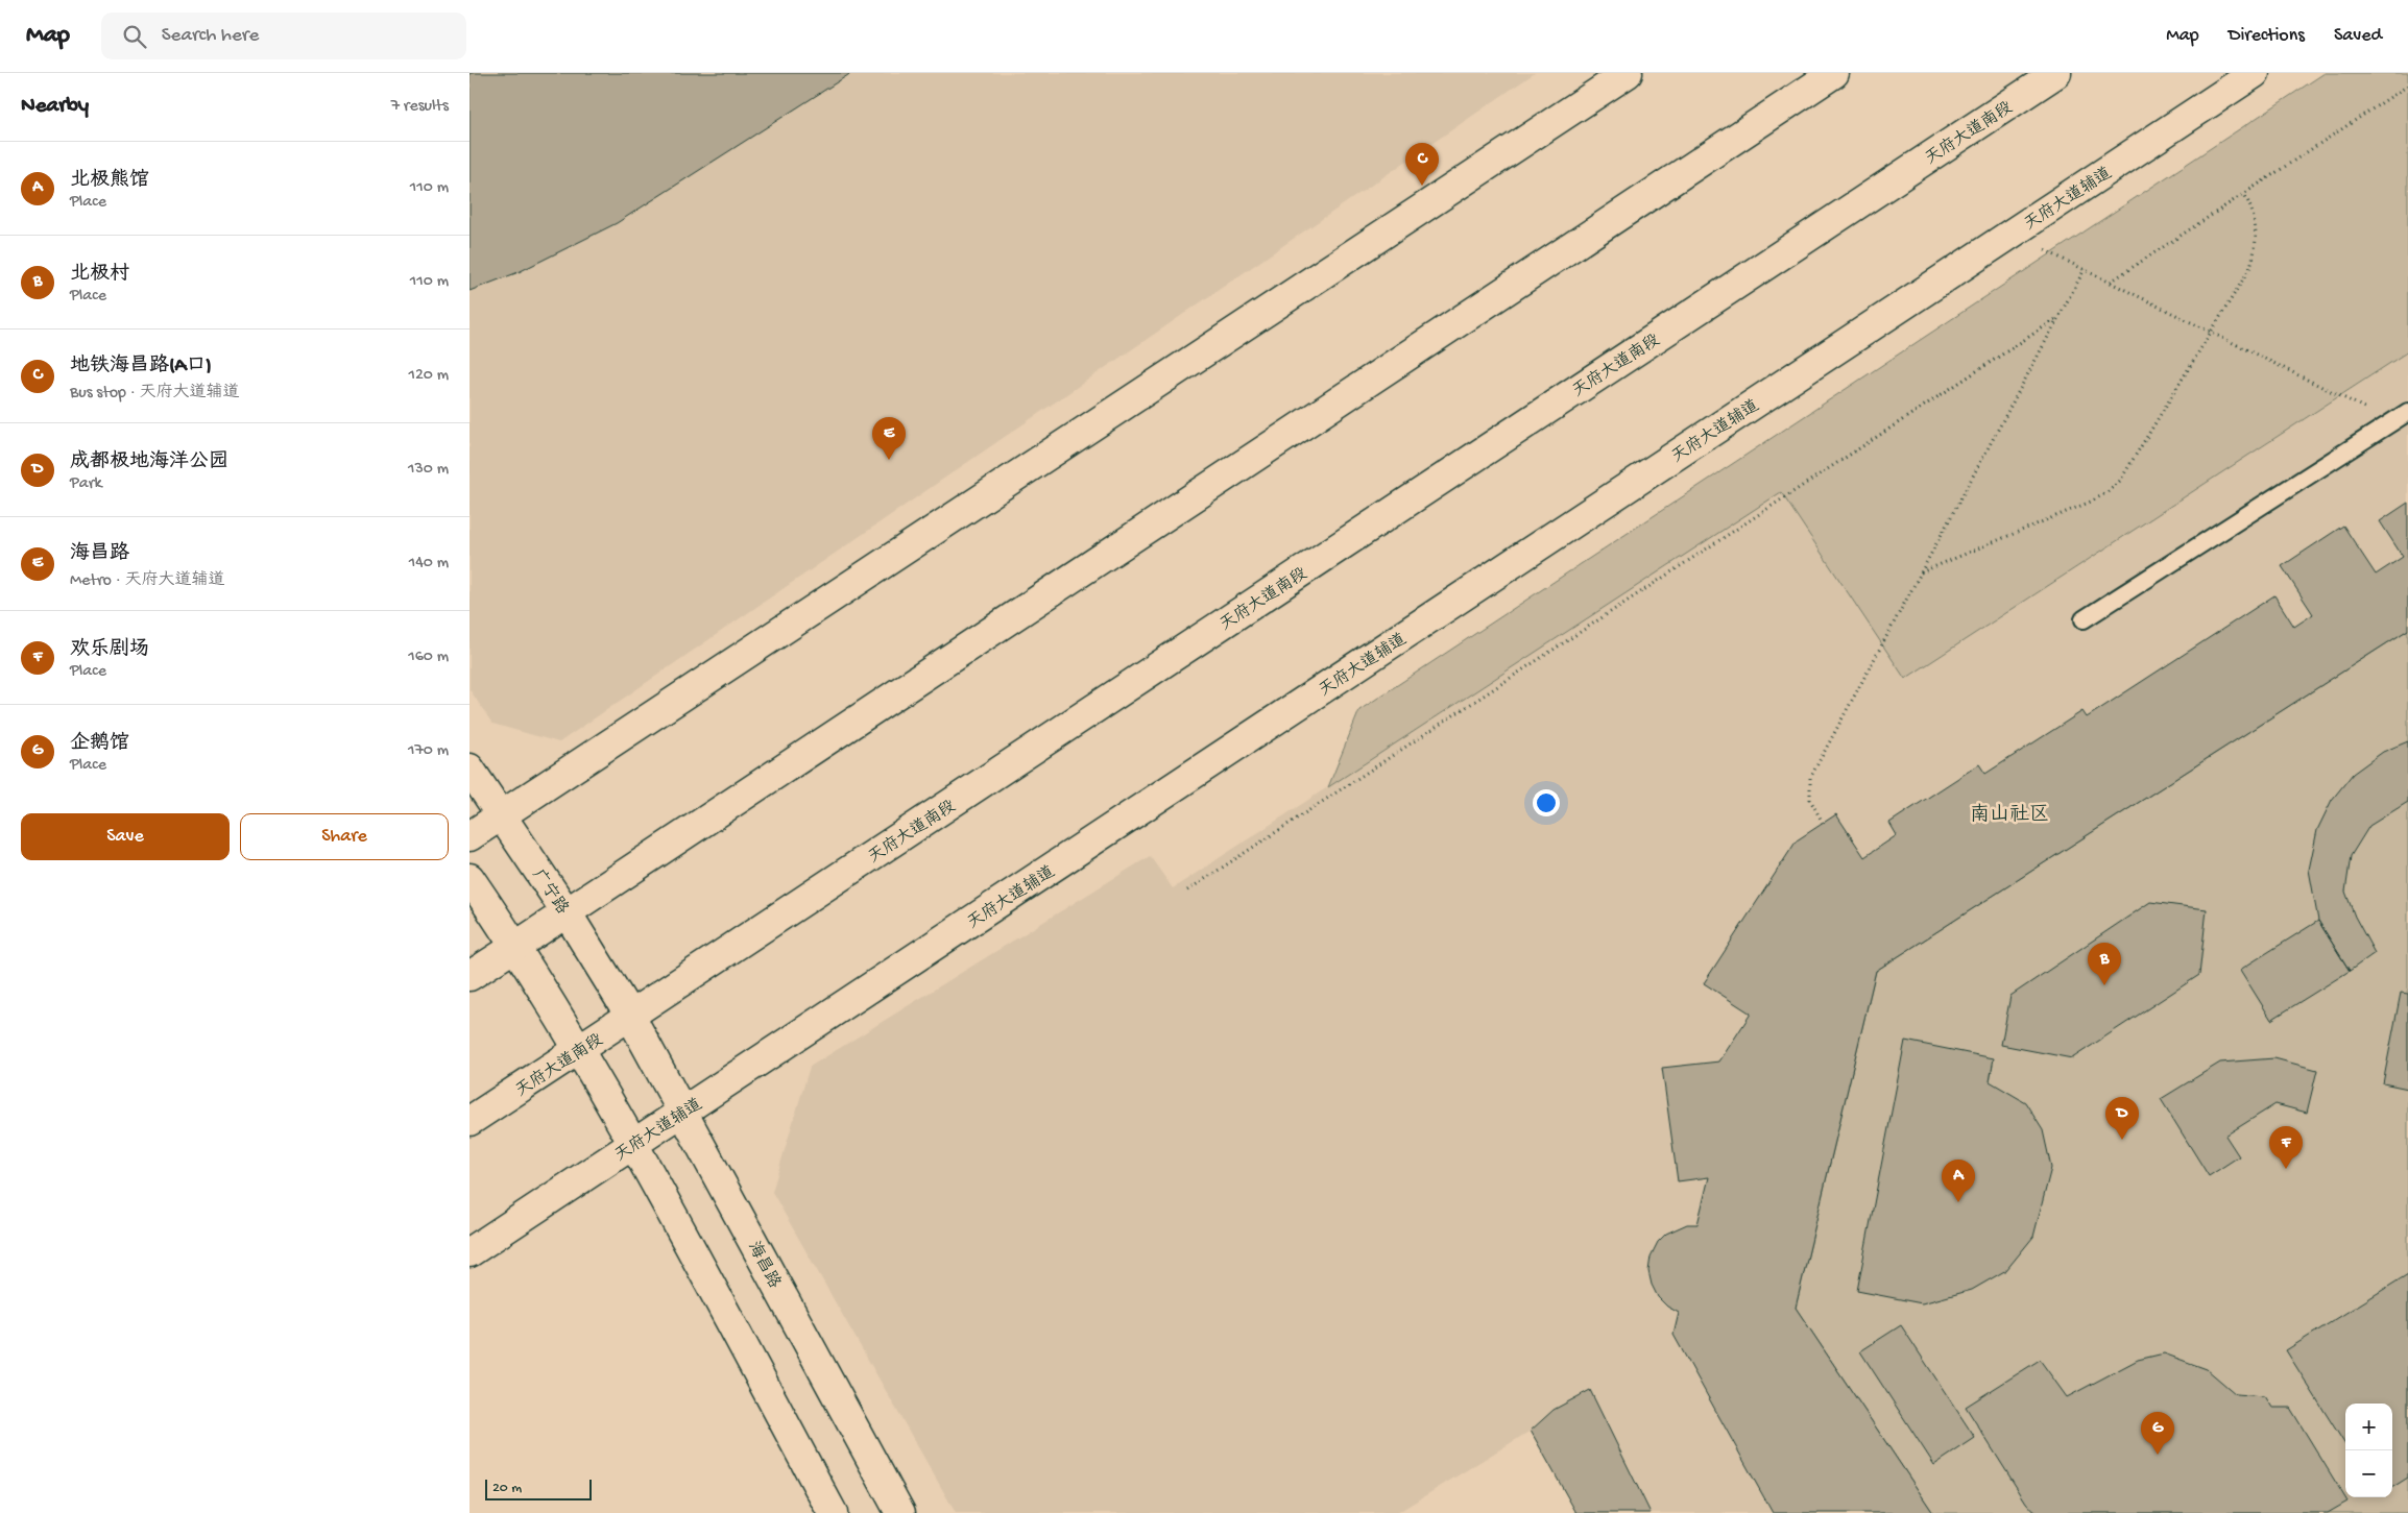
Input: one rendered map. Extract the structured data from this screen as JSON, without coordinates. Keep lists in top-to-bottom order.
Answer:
{
  "streets": {
    "main road": [
      "天府大道南段",
      "天府大道辅道",
      "广宁路",
      "海昌路"
    ]
  },
  "crossings": [
    ["天府大道南段", "广宁路"],
    ["天府大道南段", "海昌路"],
    ["天府大道辅道", "海昌路"],
    ["广宁路", "海昌路"]
  ],
  "districts": ["南山社区"],
  "scale_bar": "20 m",
  "page": {
    "header": "Map",
    "search": "Search here",
    "nav": ["Map", "Directions", "Saved"],
    "heading": ["Nearby", "7 results"],
    "list": [
      {
        "mark": "A",
        "name": "北极熊馆",
        "note": "Place",
        "value": "110 m"
      },
      {
        "mark": "B",
        "name": "北极村",
        "note": "Place",
        "value": "110 m"
      },
      {
        "mark": "C",
        "name": "地铁海昌路(A口)",
        "note": "Bus stop · 天府大道辅道",
        "value": "120 m"
      },
      {
        "mark": "D",
        "name": "成都极地海洋公园",
        "note": "Park",
        "value": "130 m"
      },
      {
        "mark": "E",
        "name": "海昌路",
        "note": "Metro · 天府大道辅道",
        "value": "140 m"
      },
      {
        "mark": "F",
        "name": "欢乐剧场",
        "note": "Place",
        "value": "160 m"
      },
      {
        "mark": "G",
        "name": "企鹅馆",
        "note": "Place",
        "value": "170 m"
      }
    ],
    "pins": [
      "C",
      "E",
      "B",
      "D",
      "F",
      "A",
      "G"
    ],
    "buttons": ["Save", "Share"],
    "map_buttons": ["+", "−"],
    "scale": "20 m"
  }
}
